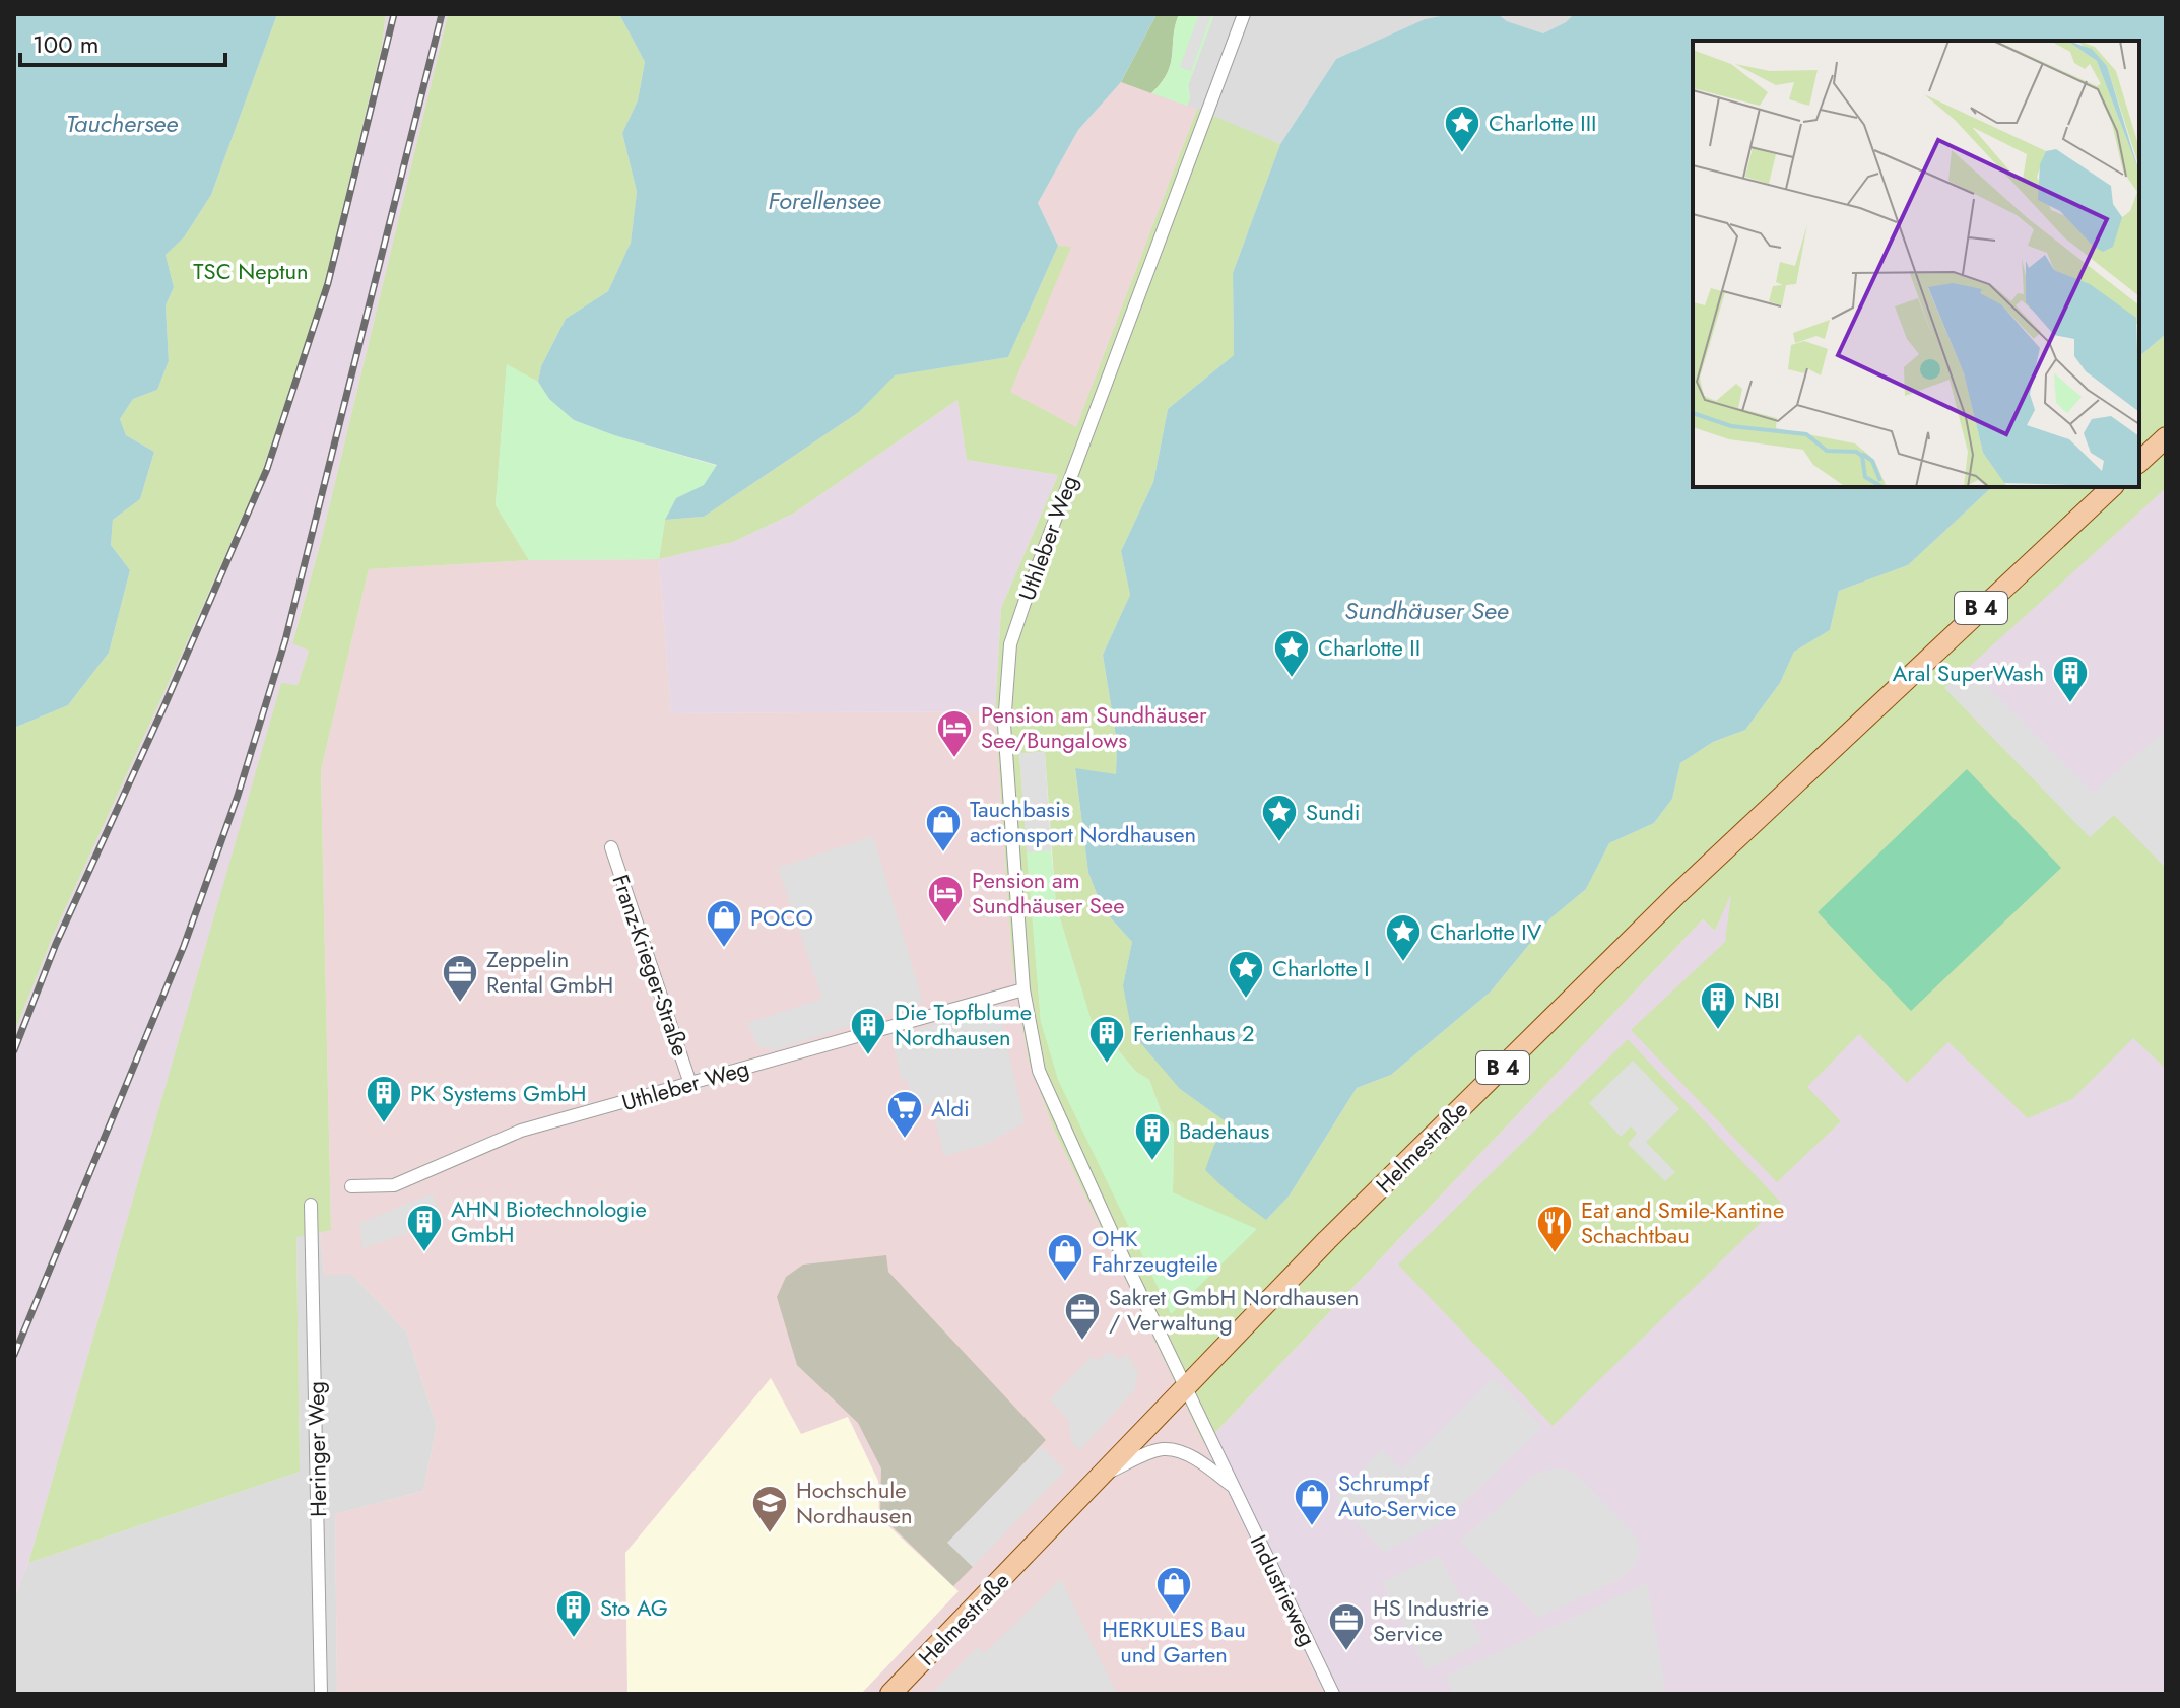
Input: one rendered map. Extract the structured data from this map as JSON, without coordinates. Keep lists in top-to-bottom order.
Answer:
{
  "streets": {
    "main road": ["B 4", "Helmestraße"],
    "street": [
      "Uthleber Weg",
      "Franz-Krieger-Straße",
      "Heringer Weg",
      "Industrieweg"
    ]
  },
  "crossings": [
    ["Uthleber Weg", "Franz-Krieger-Straße"],
    ["Uthleber Weg", "Helmestraße"],
    ["Uthleber Weg", "Industrieweg"],
    ["Helmestraße", "Industrieweg"]
  ],
  "water": ["Tauchersee", "Forellensee", "Sundhäuser See"],
  "parks": ["TSC Neptun"],
  "places": {
    "place": [
      "Charlotte III",
      "Charlotte II",
      "Sundi",
      "Charlotte IV",
      "Charlotte I"
    ],
    "building": [
      "Aral SuperWash",
      "NBI",
      "Die Topfblume Nordhausen",
      "Ferienhaus 2",
      "PK Systems GmbH",
      "Badehaus",
      "AHN Biotechnologie GmbH",
      "Sto AG"
    ],
    "hotel": ["Pension am Sundhäuser See/Bungalows", "Pension am Sundhäuser See"],
    "shop": [
      "Tauchbasis actionsport Nordhausen",
      "POCO",
      "OHK Fahrzeugteile",
      "Schrumpf Auto-Service",
      "HERKULES Bau und Garten"
    ],
    "office": ["Zeppelin Rental GmbH", "Sakret GmbH Nordhausen / Verwaltung", "HS Industrie Service"],
    "supermarket": ["Aldi"],
    "restaurant": ["Eat and Smile-Kantine Schachtbau"],
    "school or university": ["Hochschule Nordhausen"]
  },
  "scale_bar": "100 m"
}
